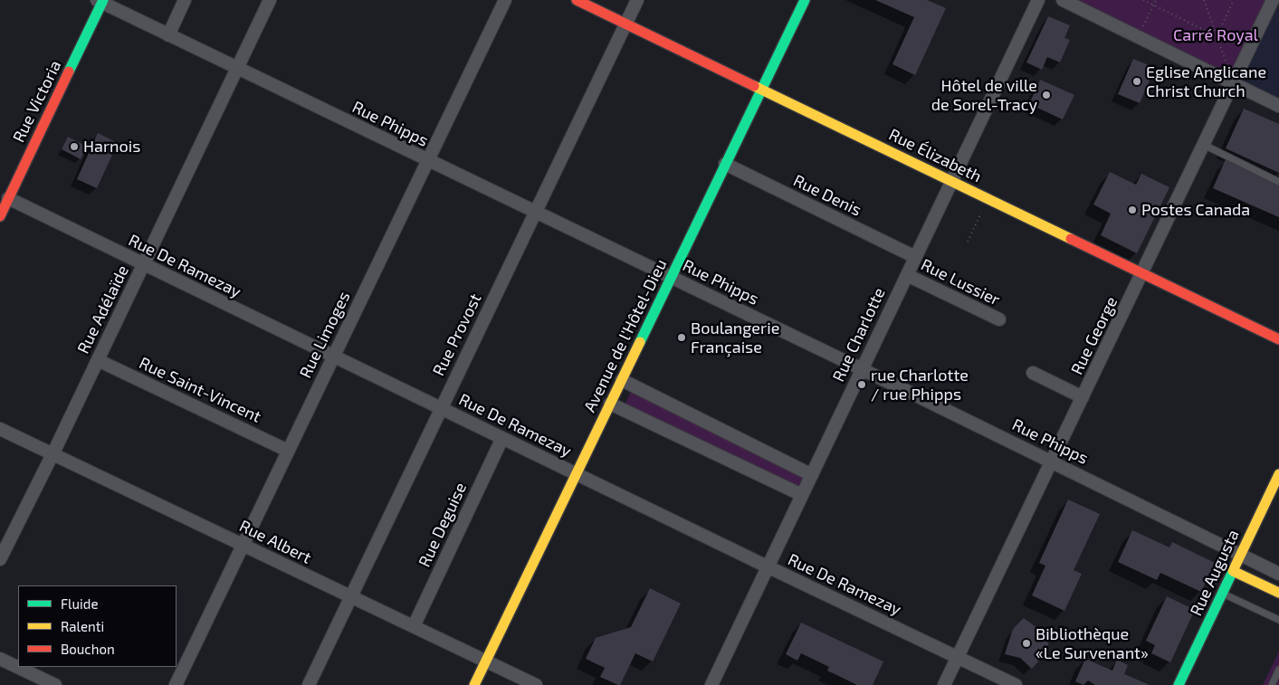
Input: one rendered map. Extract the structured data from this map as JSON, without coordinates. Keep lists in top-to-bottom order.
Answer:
{
  "streets": {
    "main road": [
      "Rue Victoria",
      "Rue Élizabeth",
      "Avenue de l'Hôtel-Dieu",
      "Rue Augusta"
    ],
    "street": [
      "Rue Phipps",
      "Rue Denis",
      "Rue De Ramezay",
      "Rue Lussier",
      "Rue Adélaïde",
      "Rue Limoges",
      "Rue Provost",
      "Rue Charlotte",
      "Rue George",
      "Rue Saint-Vincent",
      "Rue Deguise",
      "Rue Albert"
    ]
  },
  "crossings": [
    ["Rue Victoria", "Rue Phipps"],
    ["Rue Victoria", "Rue De Ramezay"],
    ["Rue Phipps", "Rue Adélaïde"],
    ["Rue Phipps", "Rue Limoges"],
    ["Rue Phipps", "Rue Provost"],
    ["Rue Phipps", "Rue Charlotte"],
    ["Rue Phipps", "Avenue de l'Hôtel-Dieu"],
    ["Rue Phipps", "Rue George"],
    ["Rue Phipps", "Rue Augusta"],
    ["Rue Élizabeth", "Rue Provost"],
    ["Rue Élizabeth", "Rue Charlotte"],
    ["Rue Élizabeth", "Avenue de l'Hôtel-Dieu"],
    ["Rue Élizabeth", "Rue George"],
    ["Rue Denis", "Rue Charlotte"],
    ["Rue Denis", "Avenue de l'Hôtel-Dieu"],
    ["Rue De Ramezay", "Rue Adélaïde"],
    ["Rue De Ramezay", "Rue Limoges"],
    ["Rue De Ramezay", "Rue Provost"],
    ["Rue De Ramezay", "Rue Charlotte"],
    ["Rue De Ramezay", "Avenue de l'Hôtel-Dieu"],
    ["Rue De Ramezay", "Rue George"],
    ["Rue De Ramezay", "Rue Deguise"],
    ["Rue Lussier", "Rue Charlotte"],
    ["Rue Adélaïde", "Rue Saint-Vincent"],
    ["Rue Adélaïde", "Rue Albert"],
    ["Rue Limoges", "Rue Saint-Vincent"],
    ["Rue Limoges", "Rue Albert"],
    ["Rue Provost", "Rue Albert"],
    ["Avenue de l'Hôtel-Dieu", "Rue Albert"],
    ["Rue Deguise", "Rue Albert"]
  ],
  "parks": ["Carré Royal"],
  "places": [
    "Eglise Anglicane Christ Church",
    "Hôtel de ville de Sorel-Tracy",
    "Harnois",
    "Postes Canada",
    "Boulangerie Française",
    "rue Charlotte / rue Phipps",
    "Bibliothèque «Le Survenant»"
  ],
  "legend": ["Fluide", "Ralenti", "Bouchon"]
}
